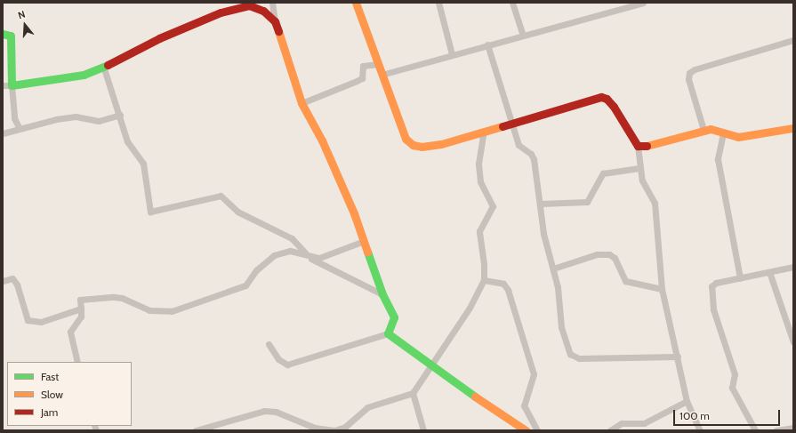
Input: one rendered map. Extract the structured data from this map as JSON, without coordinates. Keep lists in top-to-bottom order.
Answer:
{
  "legend": ["Fast", "Slow", "Jam"],
  "scale_bar": "100 m",
  "north": "top"
}
